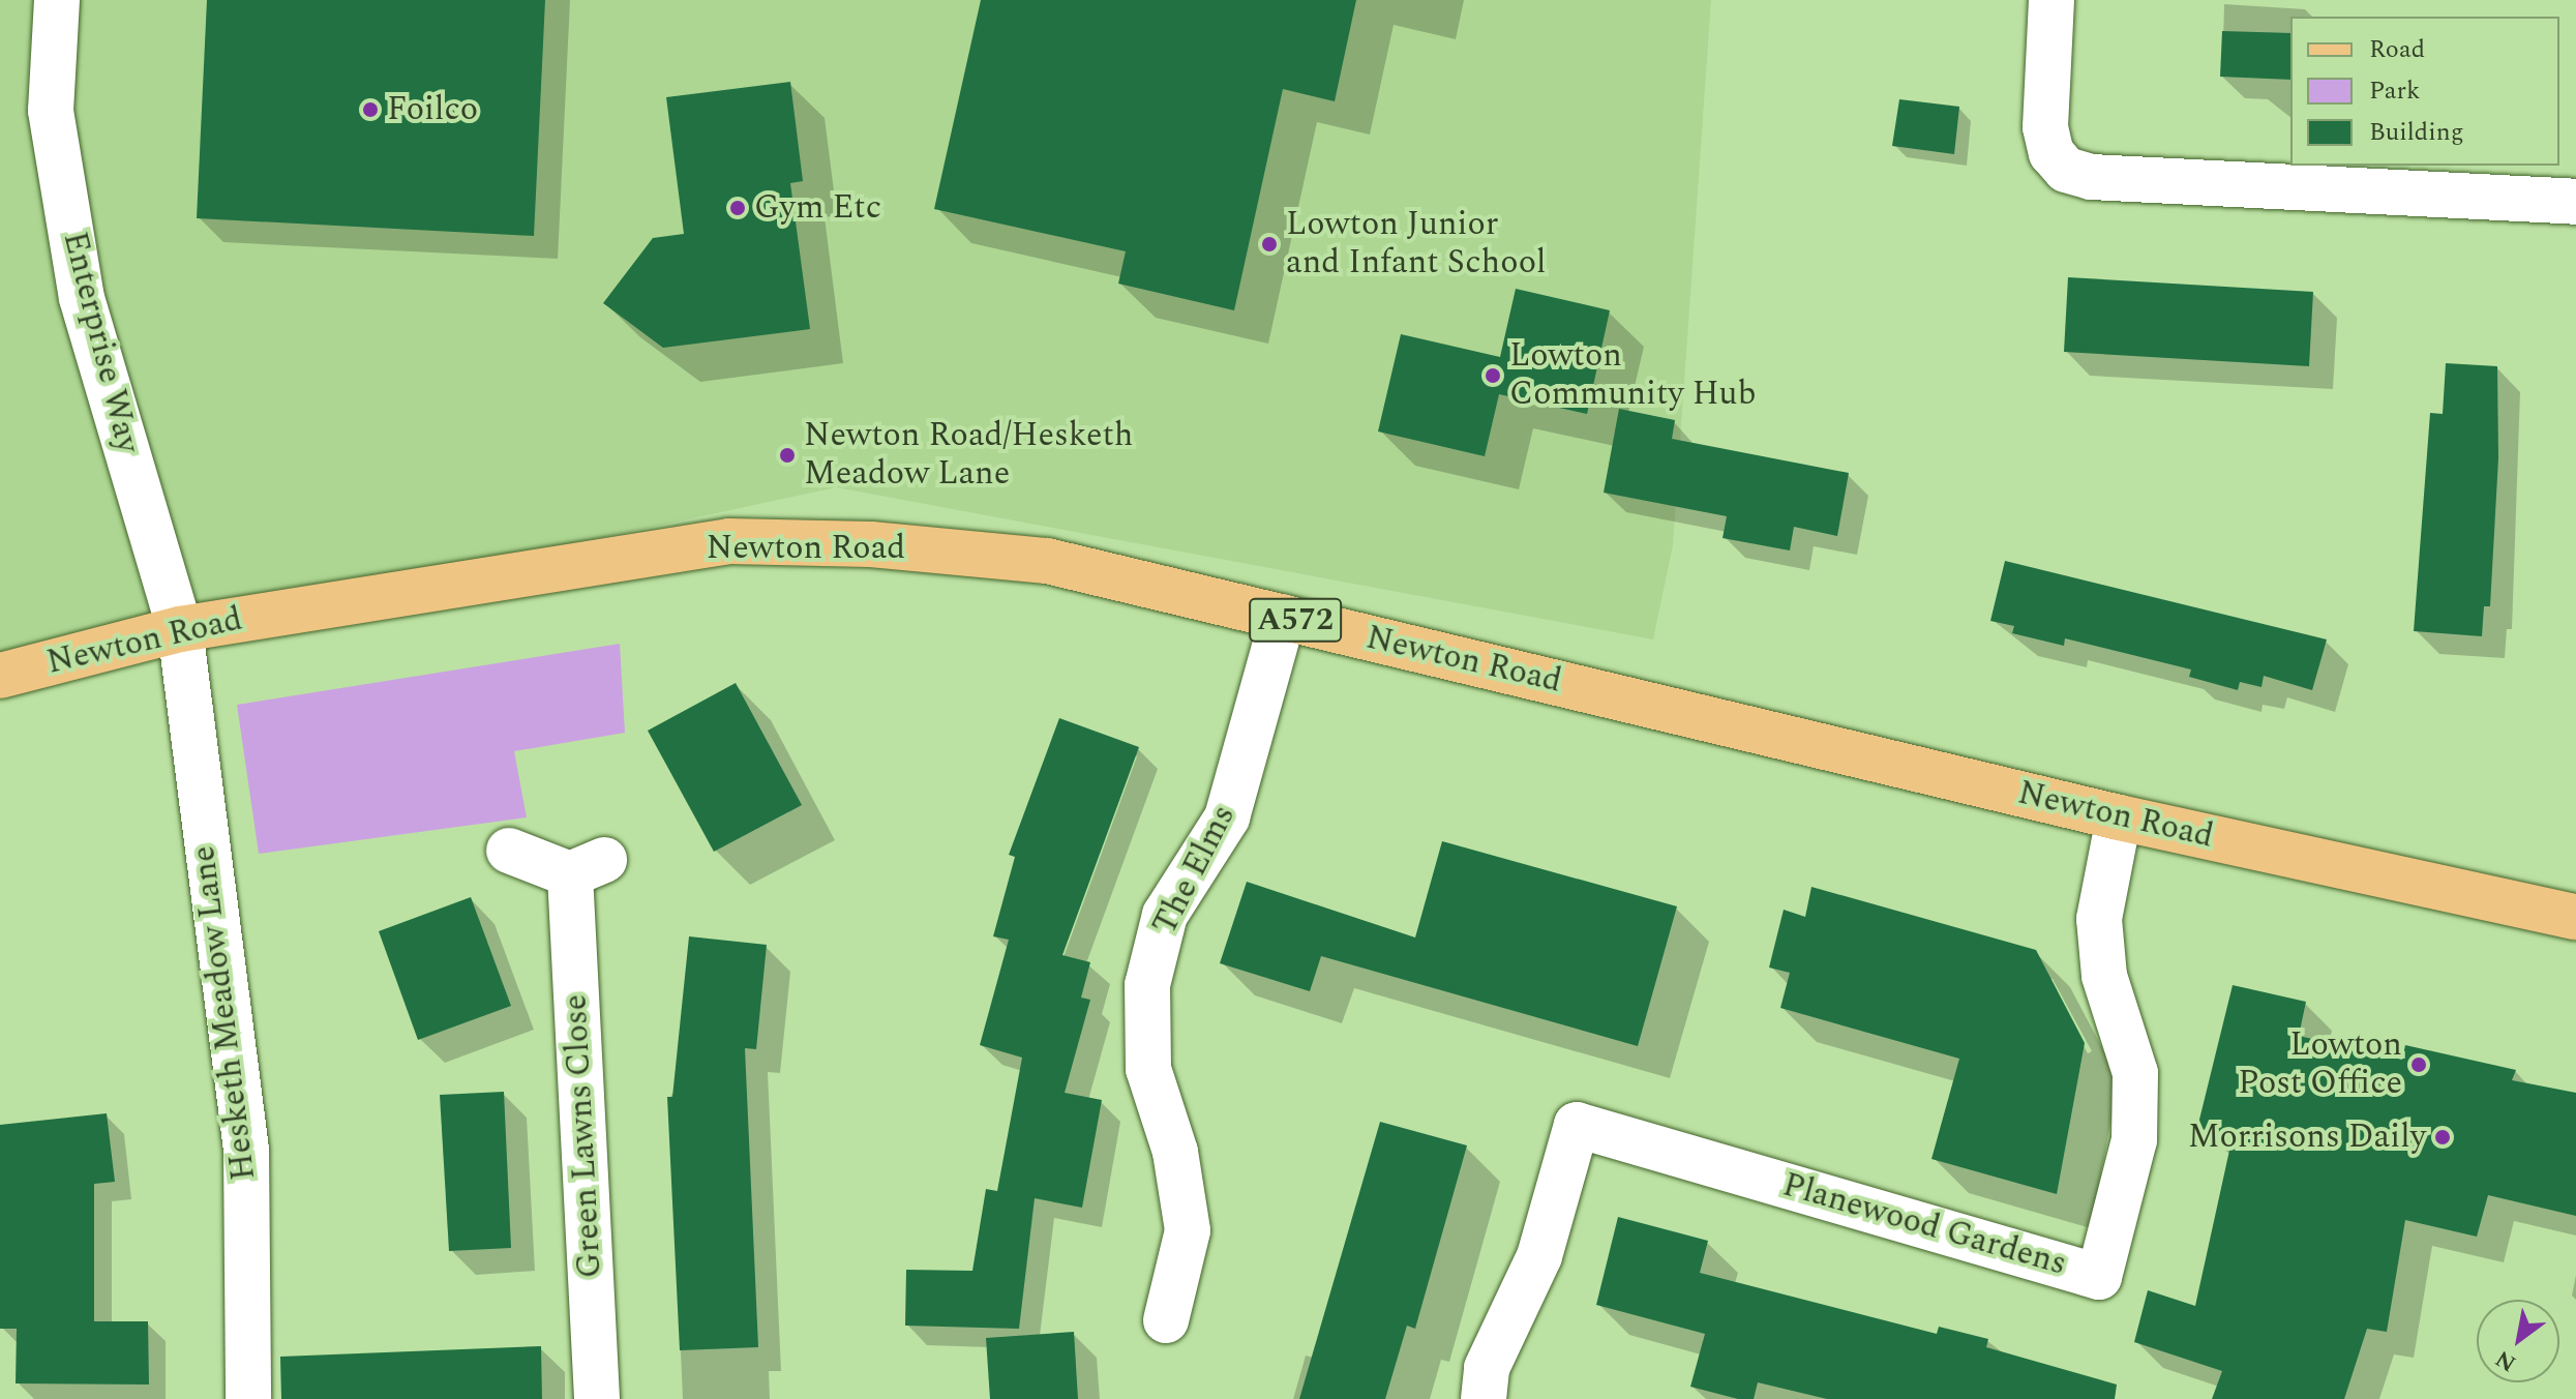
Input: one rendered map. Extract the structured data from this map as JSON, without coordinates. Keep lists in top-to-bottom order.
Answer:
{
  "streets": {
    "main road": ["Newton Road", "A572"],
    "street": [
      "Enterprise Way",
      "The Elms",
      "Hesketh Meadow Lane",
      "Green Lawns Close",
      "Planewood Gardens"
    ]
  },
  "crossings": [
    ["Enterprise Way", "Newton Road"],
    ["Enterprise Way", "Hesketh Meadow Lane"],
    ["Newton Road", "The Elms"],
    ["Newton Road", "Hesketh Meadow Lane"],
    ["Newton Road", "Planewood Gardens"]
  ],
  "places": [
    "Foilco",
    "Gym Etc",
    "Lowton Junior and Infant School",
    "Lowton Community Hub",
    "Newton Road/Hesketh Meadow Lane",
    "Lowton Post Office",
    "Morrisons Daily"
  ],
  "legend": ["Road", "Park", "Building"],
  "north": "bottom left"
}
